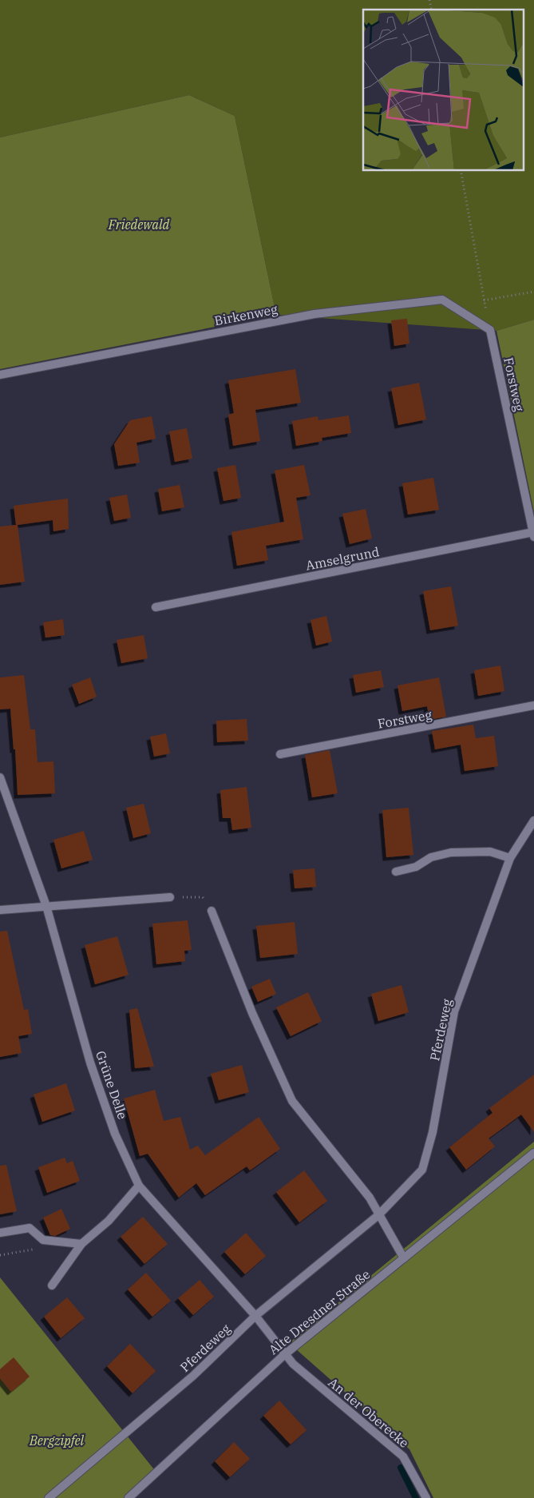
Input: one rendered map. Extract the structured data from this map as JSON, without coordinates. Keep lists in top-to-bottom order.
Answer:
{
  "streets": {
    "street": [
      "Birkenweg",
      "Forstweg",
      "Amselgrund",
      "Pferdeweg",
      "Grüne Delle",
      "Alte Dresdner Straße",
      "An der Oberecke"
    ]
  },
  "crossings": [
    ["Birkenweg", "Forstweg"],
    ["Forstweg", "Amselgrund"],
    ["Pferdeweg", "Grüne Delle"],
    ["Grüne Delle", "Alte Dresdner Straße"],
    ["Grüne Delle", "An der Oberecke"],
    ["Alte Dresdner Straße", "An der Oberecke"]
  ],
  "parks": ["Friedewald", "Bergzipfel"]
}
